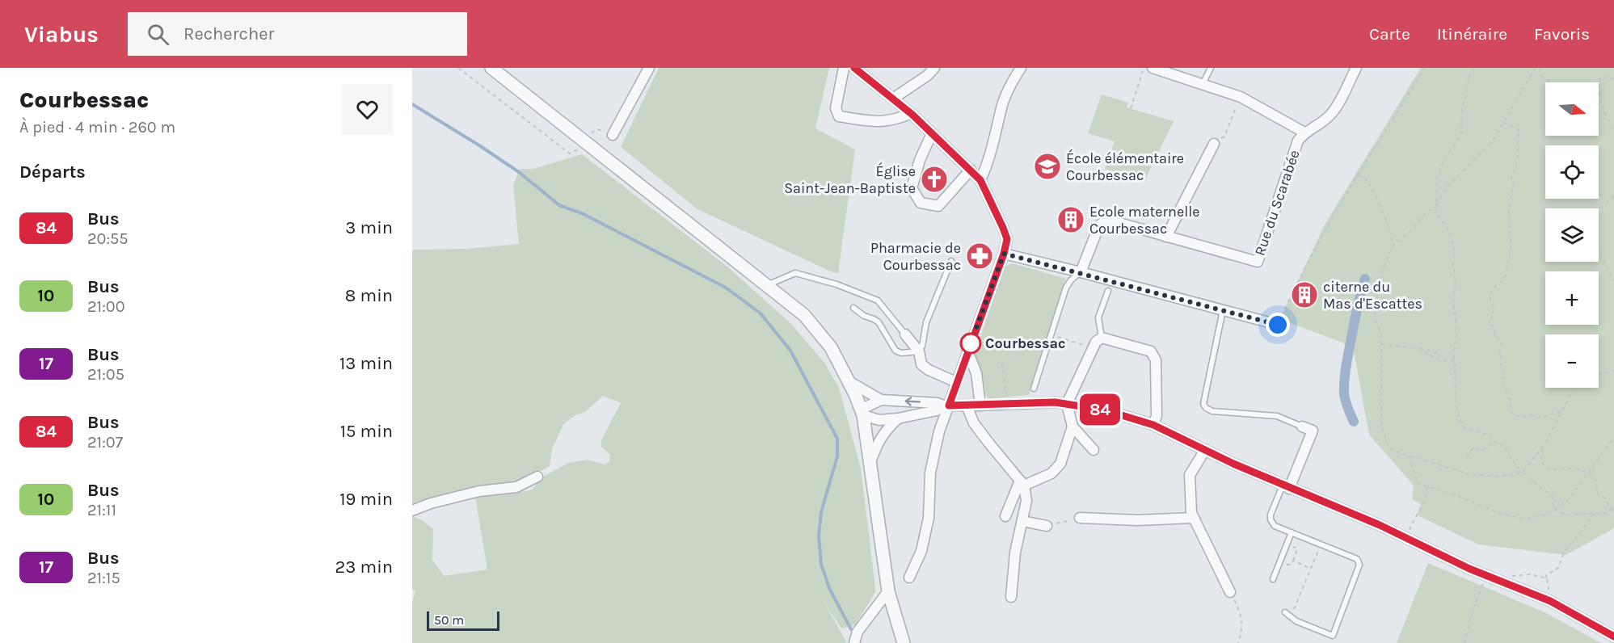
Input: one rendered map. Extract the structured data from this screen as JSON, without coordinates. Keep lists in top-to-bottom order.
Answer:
{
  "streets": {
    "street": ["Rue du Scarabée"]
  },
  "places": {
    "school or university": ["École élémentaire Courbessac"],
    "church": ["Église Saint-Jean-Baptiste"],
    "building": ["Ecole maternelle Courbessac", "citerne du Mas d'Escattes"],
    "pharmacy": ["Pharmacie de Courbessac"],
    "other": ["Courbessac"]
  },
  "lines": ["bus line 84"],
  "scale_bar": "50 m",
  "north": "right",
  "page": {
    "header": "Viabus",
    "search": "Rechercher",
    "nav": ["Carte", "Itinéraire", "Favoris"],
    "heading": [
      ["Courbessac", "À pied · 4 min · 260 m"],
      "Départs"
    ],
    "on_map": "84",
    "map_buttons": ["+", "−"],
    "list": [
      {
        "mark": "84",
        "name": "Bus",
        "note": "20:55",
        "value": "3 min"
      },
      {
        "mark": "10",
        "name": "Bus",
        "note": "21:00",
        "value": "8 min"
      },
      {
        "mark": "17",
        "name": "Bus",
        "note": "21:05",
        "value": "13 min"
      },
      {
        "mark": "84",
        "name": "Bus",
        "note": "21:07",
        "value": "15 min"
      },
      {
        "mark": "10",
        "name": "Bus",
        "note": "21:11",
        "value": "19 min"
      },
      {
        "mark": "17",
        "name": "Bus",
        "note": "21:15",
        "value": "23 min"
      }
    ],
    "scale": "50 m"
  }
}
